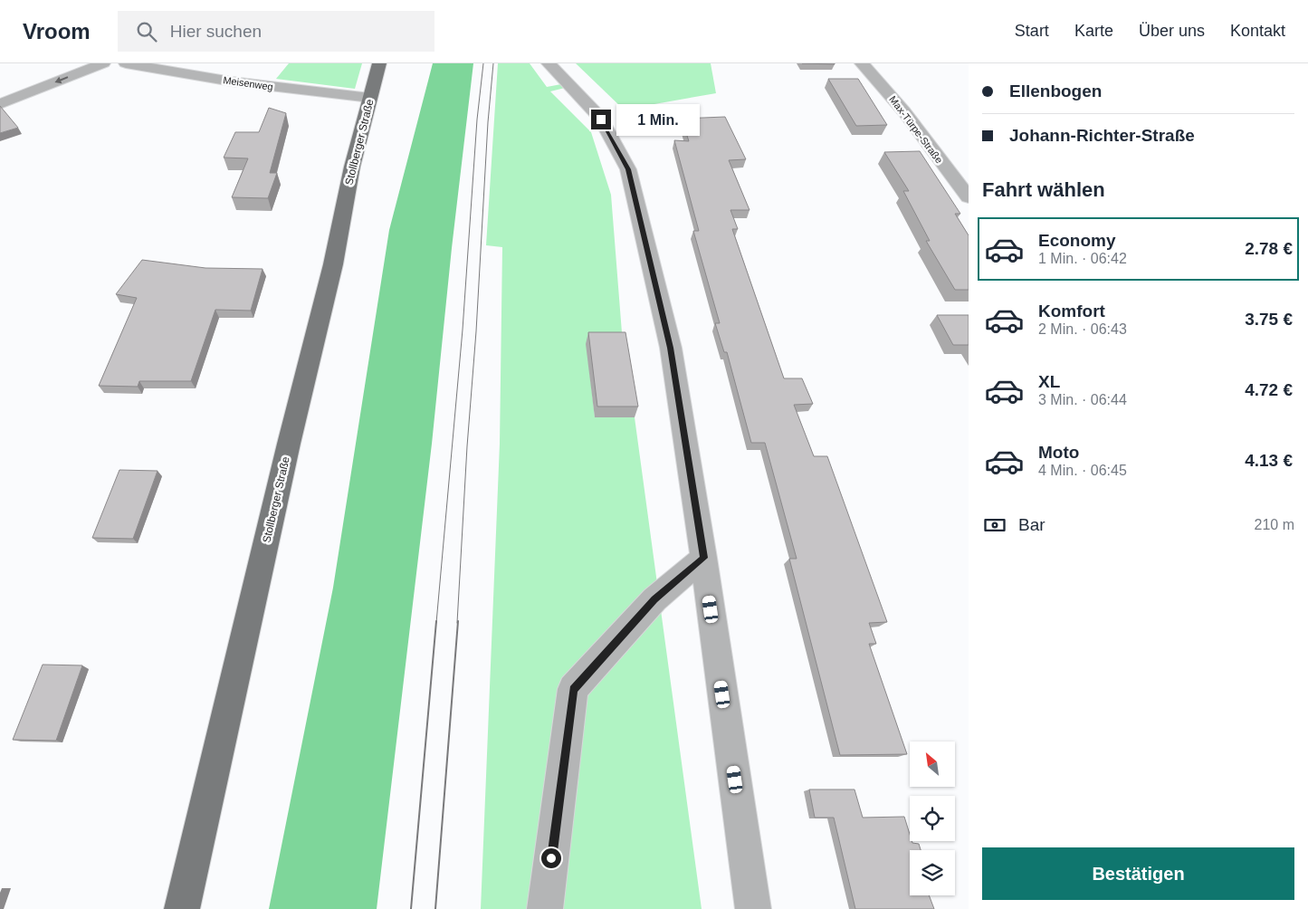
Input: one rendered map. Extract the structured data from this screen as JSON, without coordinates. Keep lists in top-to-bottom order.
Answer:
{
  "streets": {
    "main road": ["Stollberger Straße"],
    "street": ["Meisenweg", "Max-Türpe-Straße"]
  },
  "crossings": [
    ["Meisenweg", "Stollberger Straße"]
  ],
  "north": "top left",
  "page": {
    "header": "Vroom",
    "search": "Hier suchen",
    "nav": [
      "Start",
      "Karte",
      "Über uns",
      "Kontakt"
    ],
    "banner": ["Ellenbogen", "Johann-Richter-Straße"],
    "bubble": "1 Min.",
    "heading": "Fahrt wählen",
    "list": [
      {
        "name": "Economy",
        "note": "1 Min. · 06:42",
        "value": "2.78 €"
      },
      {
        "name": "Komfort",
        "note": "2 Min. · 06:43",
        "value": "3.75 €"
      },
      {
        "name": "XL",
        "note": "3 Min. · 06:44",
        "value": "4.72 €"
      },
      {
        "name": "Moto",
        "note": "4 Min. · 06:45",
        "value": "4.13 €"
      }
    ],
    "pay": ["Bar", "210 m"],
    "buttons": "Bestätigen"
  }
}
